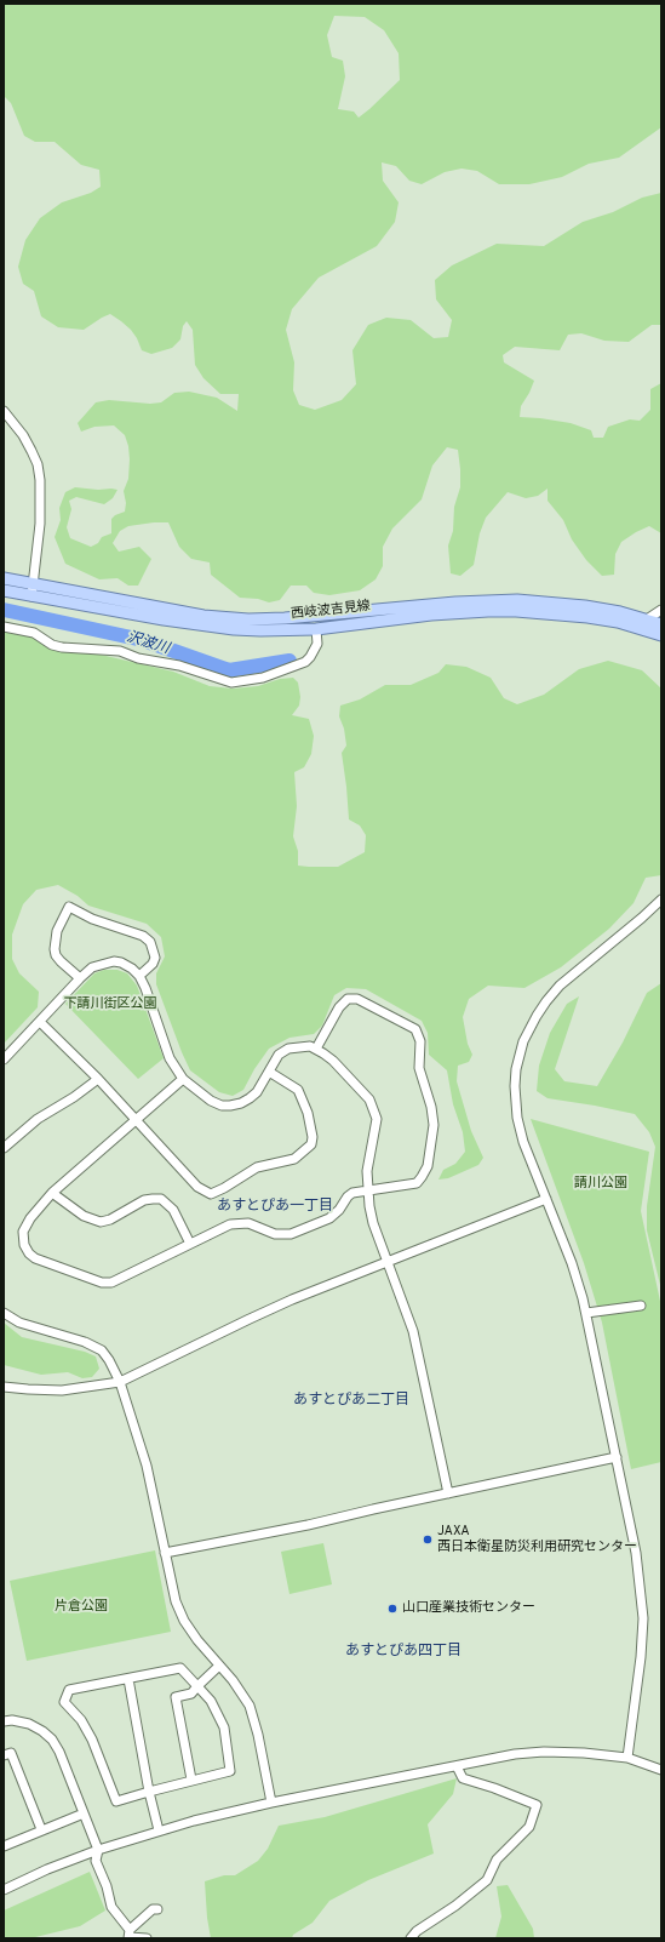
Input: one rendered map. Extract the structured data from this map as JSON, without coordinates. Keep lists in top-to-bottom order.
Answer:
{
  "streets": {
    "main road": ["西岐波吉見線"]
  },
  "districts": ["あすとぴあ一丁目", "あすとぴあ二丁目", "あすとぴあ四丁目"],
  "water": ["沢波川"],
  "parks": ["下請川街区公園", "請川公園", "片倉公園"],
  "places": ["JAXA 西日本衛星防災利用研究センター", "山口産業技術センター"]
}
